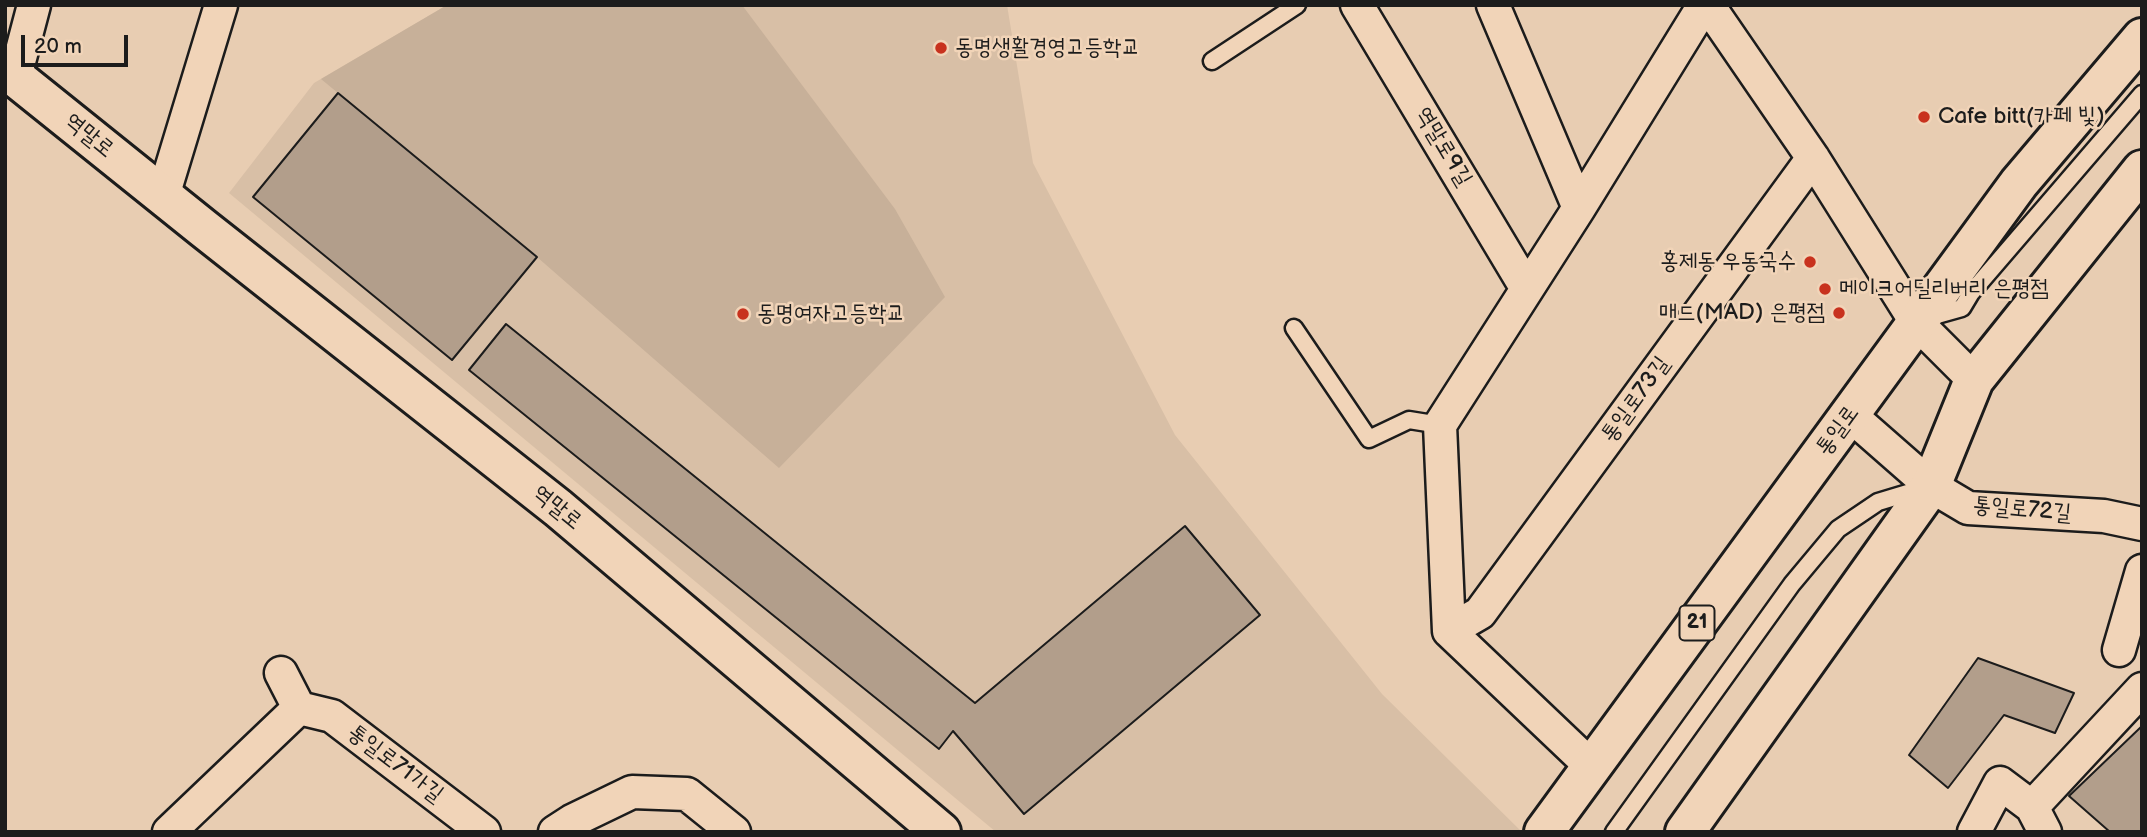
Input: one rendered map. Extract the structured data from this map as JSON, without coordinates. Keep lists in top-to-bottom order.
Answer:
{
  "streets": {
    "main road": ["역말로", "통일로", "21"],
    "street": [
      "역말로9길",
      "통일로73길",
      "통일로72길",
      "통일로71가길"
    ]
  },
  "crossings": [
    ["통일로", "통일로72길"]
  ],
  "places": [
    "동명생활경영고등학교",
    "Cafe bitt(카페 빛)",
    "홍제동 우동국수",
    "메이크어딜리버리 은평점",
    "매드(MAD) 은평점",
    "동명여자고등학교"
  ],
  "scale_bar": "20 m"
}
